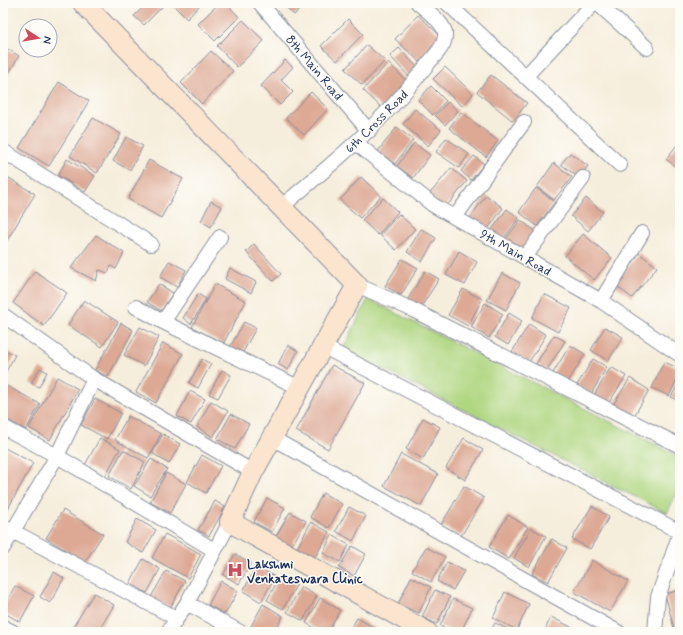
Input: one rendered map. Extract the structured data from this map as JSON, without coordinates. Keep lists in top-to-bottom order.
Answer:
{
  "streets": {
    "street": ["8th Main Road", "6th Cross Road", "9th Main Road"]
  },
  "crossings": [
    ["8th Main Road", "6th Cross Road"],
    ["6th Cross Road", "9th Main Road"]
  ],
  "places": {
    "hospital": ["Lakshmi Venkateswara Clinic"]
  },
  "north": "right"
}
